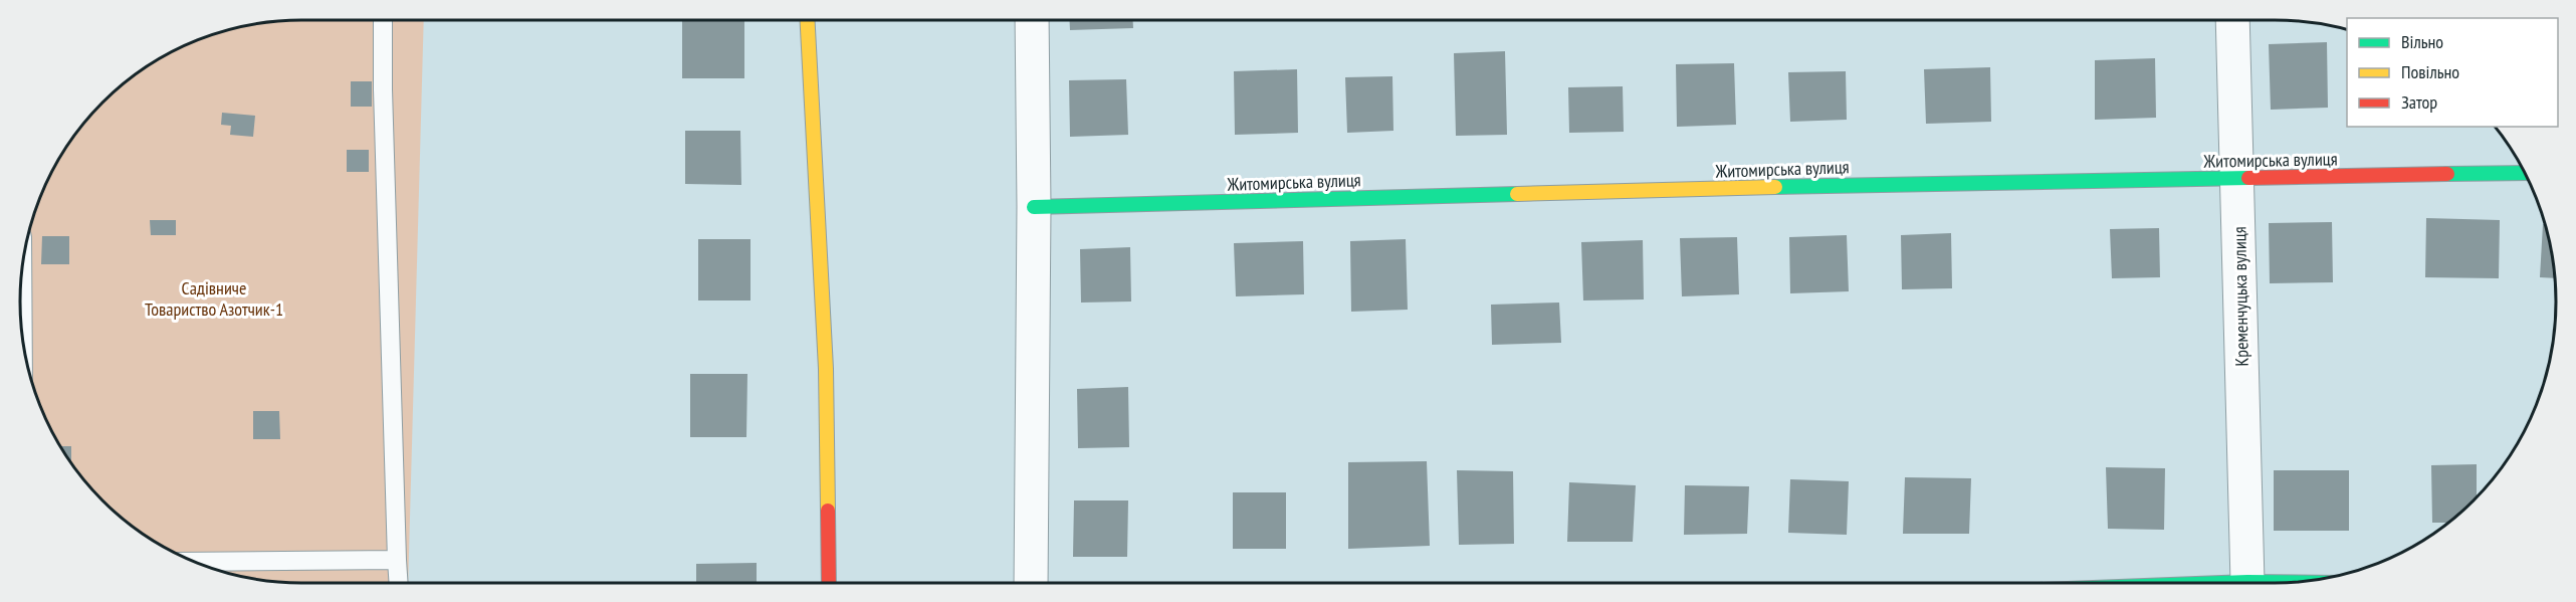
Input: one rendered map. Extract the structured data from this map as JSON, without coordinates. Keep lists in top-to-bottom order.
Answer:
{
  "streets": {
    "street": ["Житомирська вулиця", "Кременчуцька вулиця"]
  },
  "crossings": [
    ["Житомирська вулиця", "Кременчуцька вулиця"]
  ],
  "parks": ["Садівниче Товариство Азотчик-1"],
  "legend": ["Вільно", "Повільно", "Затор"]
}
